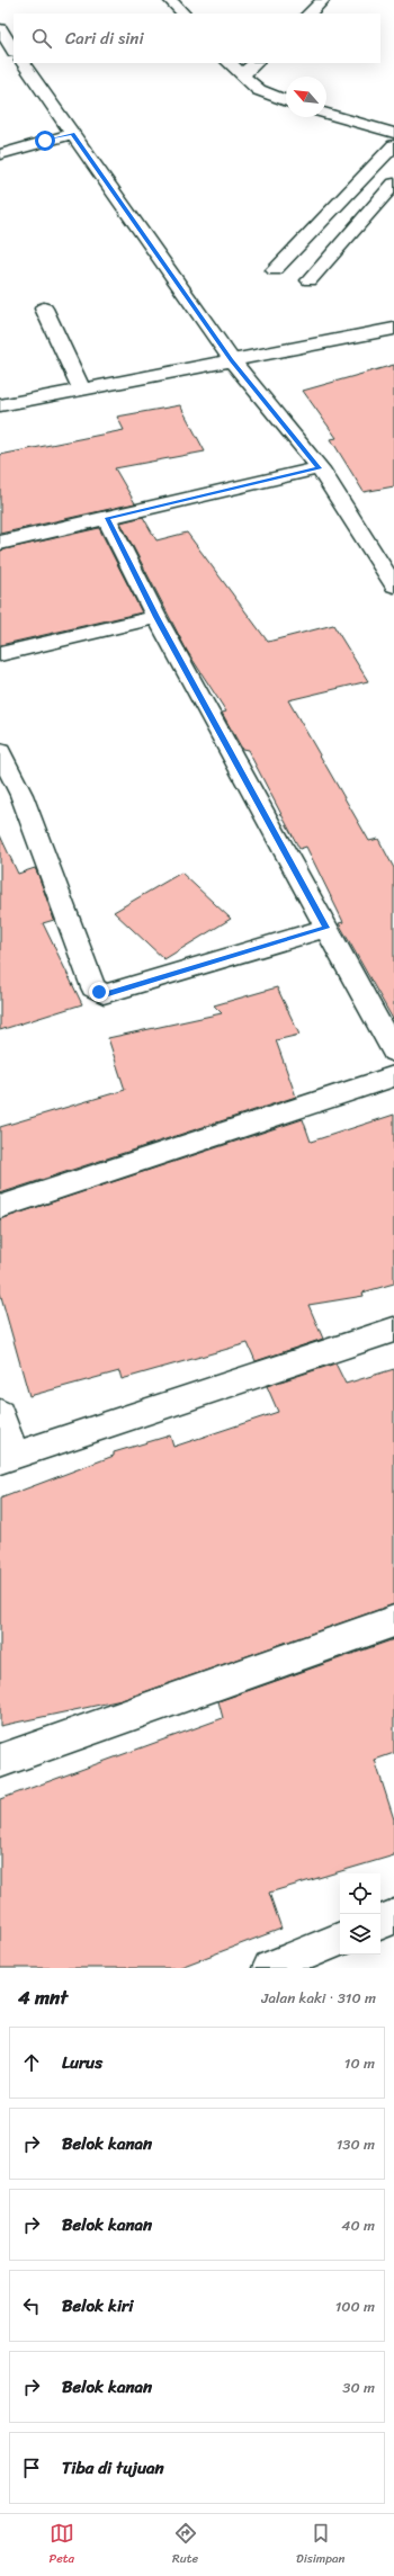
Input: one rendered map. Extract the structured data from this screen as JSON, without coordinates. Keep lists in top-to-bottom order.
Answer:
{
  "north": "top left",
  "page": {
    "search": "Cari di sini",
    "heading": ["4 mnt", "Jalan kaki · 310 m"],
    "list": [
      ["Lurus", "10 m"],
      ["Belok kanan", "130 m"],
      ["Belok kanan", "40 m"],
      ["Belok kiri", "100 m"],
      ["Belok kanan", "30 m"],
      "Tiba di tujuan"
    ],
    "nav": ["Peta", "Rute", "Disimpan"]
  }
}
